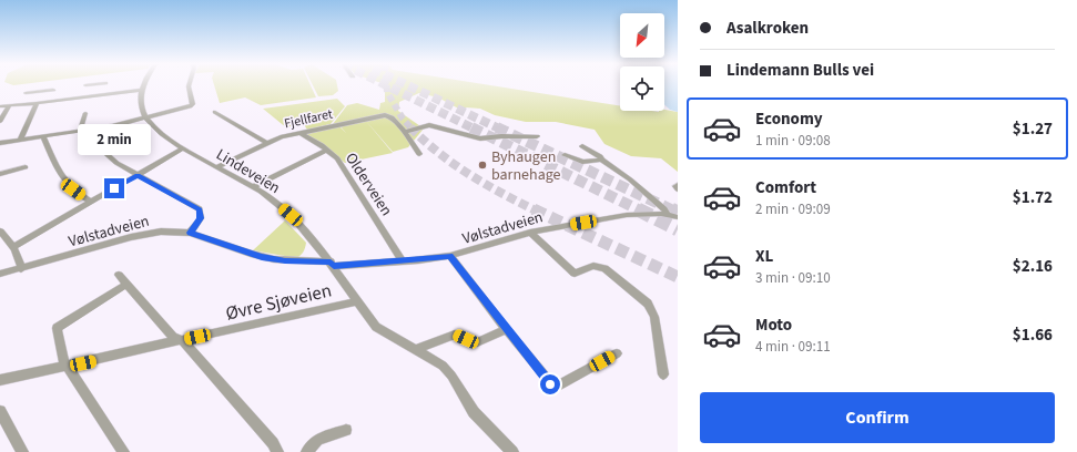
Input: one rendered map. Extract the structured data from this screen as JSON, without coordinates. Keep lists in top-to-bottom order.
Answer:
{
  "streets": {
    "street": [
      "Fjellfaret",
      "Lindeveien",
      "Olderveien",
      "Vølstadveien",
      "Øvre Sjøveien"
    ]
  },
  "crossings": [
    ["Fjellfaret", "Lindeveien"],
    ["Fjellfaret", "Olderveien"],
    ["Lindeveien", "Vølstadveien"],
    ["Lindeveien", "Øvre Sjøveien"],
    ["Olderveien", "Vølstadveien"]
  ],
  "places": ["Byhaugen barnehage"],
  "north": "bottom left",
  "page": {
    "banner": ["Asalkroken", "Lindemann Bulls vei"],
    "list": [
      {
        "name": "Economy",
        "note": "1 min · 09:08",
        "value": "$1.27"
      },
      {
        "name": "Comfort",
        "note": "2 min · 09:09",
        "value": "$1.72"
      },
      {
        "name": "XL",
        "note": "3 min · 09:10",
        "value": "$2.16"
      },
      {
        "name": "Moto",
        "note": "4 min · 09:11",
        "value": "$1.66"
      }
    ],
    "bubble": "2 min",
    "buttons": "Confirm"
  }
}
